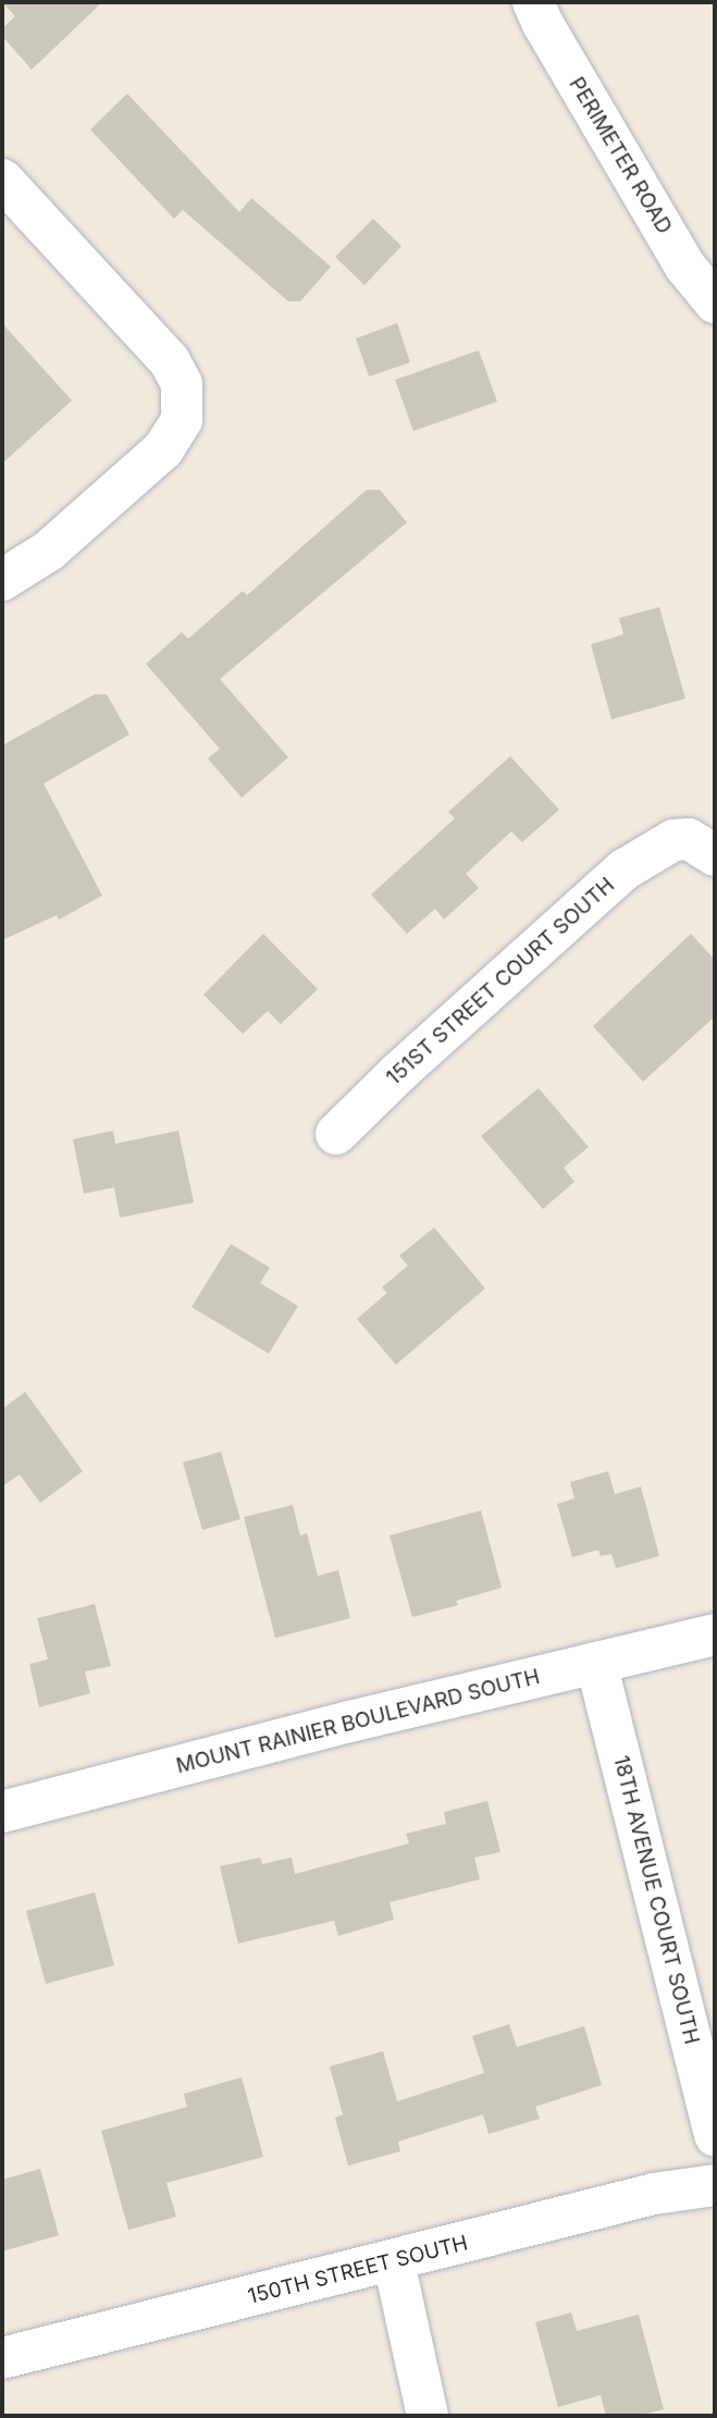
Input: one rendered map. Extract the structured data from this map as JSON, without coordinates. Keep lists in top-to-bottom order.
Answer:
{
  "streets": {
    "street": [
      "PERIMETER ROAD",
      "151ST STREET COURT SOUTH",
      "MOUNT RAINIER BOULEVARD SOUTH",
      "18TH AVENUE COURT SOUTH",
      "150TH STREET SOUTH"
    ]
  },
  "crossings": [
    ["MOUNT RAINIER BOULEVARD SOUTH", "18TH AVENUE COURT SOUTH"]
  ]
}
